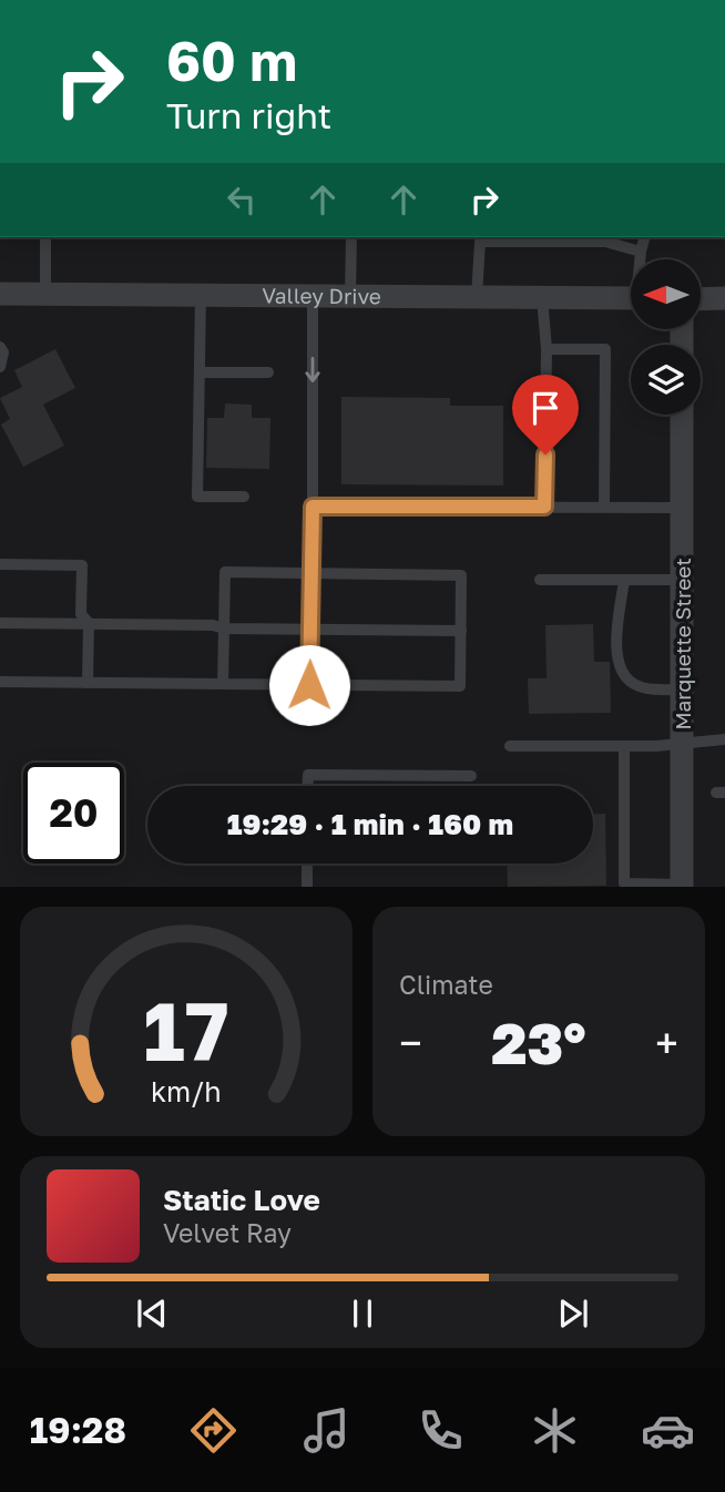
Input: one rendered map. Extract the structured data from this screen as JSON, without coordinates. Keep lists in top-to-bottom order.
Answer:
{
  "streets": {
    "street": ["Valley Drive", "Marquette Street"]
  },
  "north": "left",
  "page": {
    "turn": ["60 m", "Turn right"],
    "limit": "20",
    "trip": "19:29 · 1 min · 160 m",
    "tile": "Climate",
    "heat": ["−", "23°", "+"],
    "song": ["Static Love", "Velvet Ray"],
    "tabs": "19:28",
    "gauge": ["17", "km/h"]
  }
}
